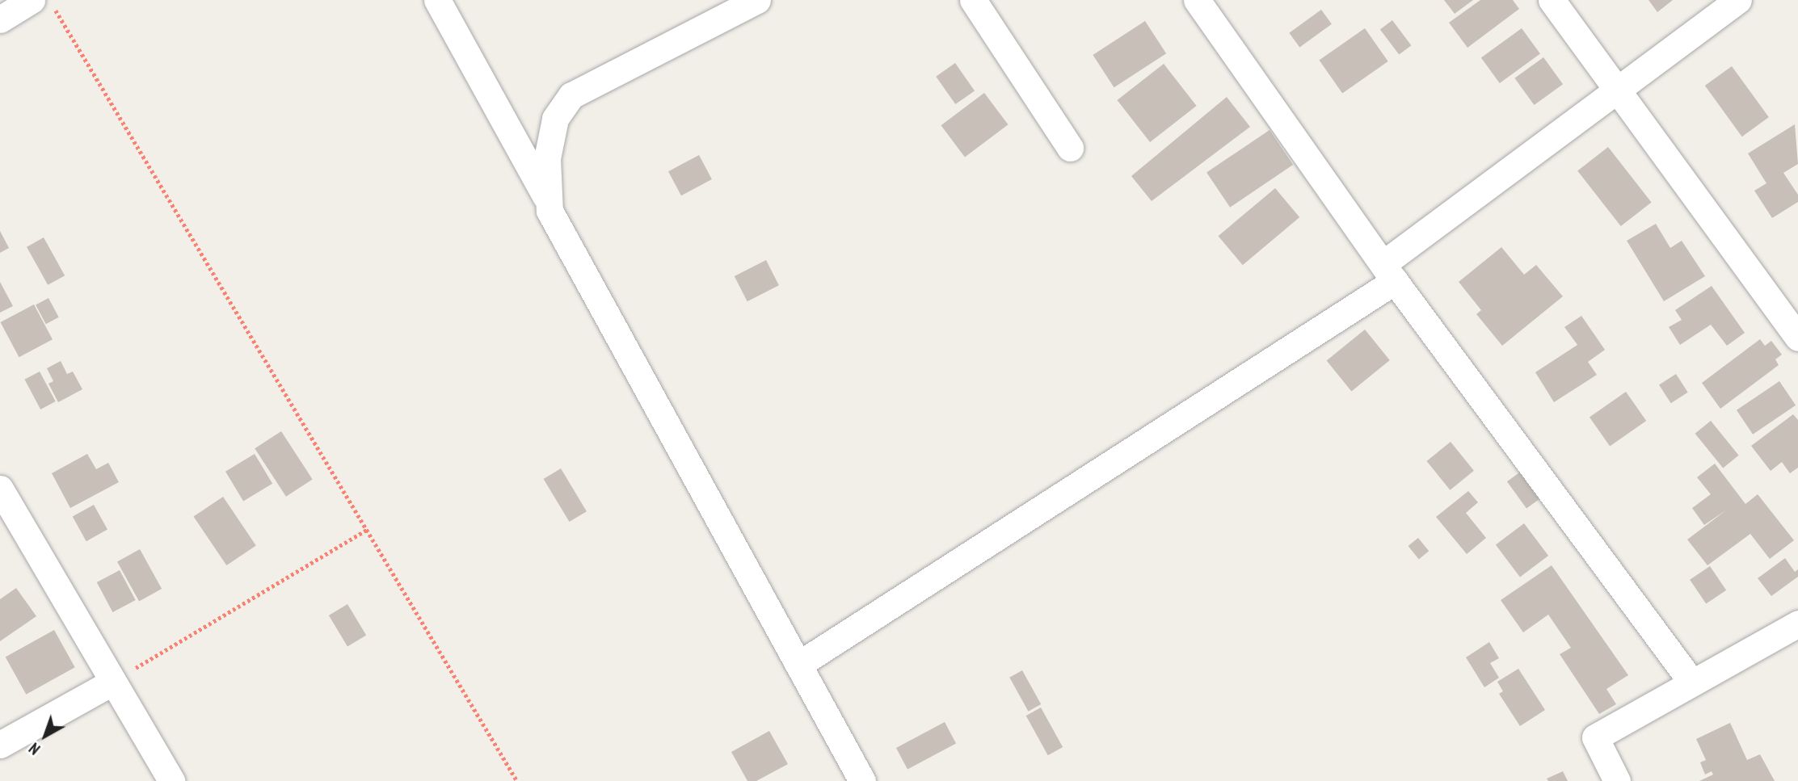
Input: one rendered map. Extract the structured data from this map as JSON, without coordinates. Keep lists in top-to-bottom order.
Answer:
{
  "north": "bottom left"
}
